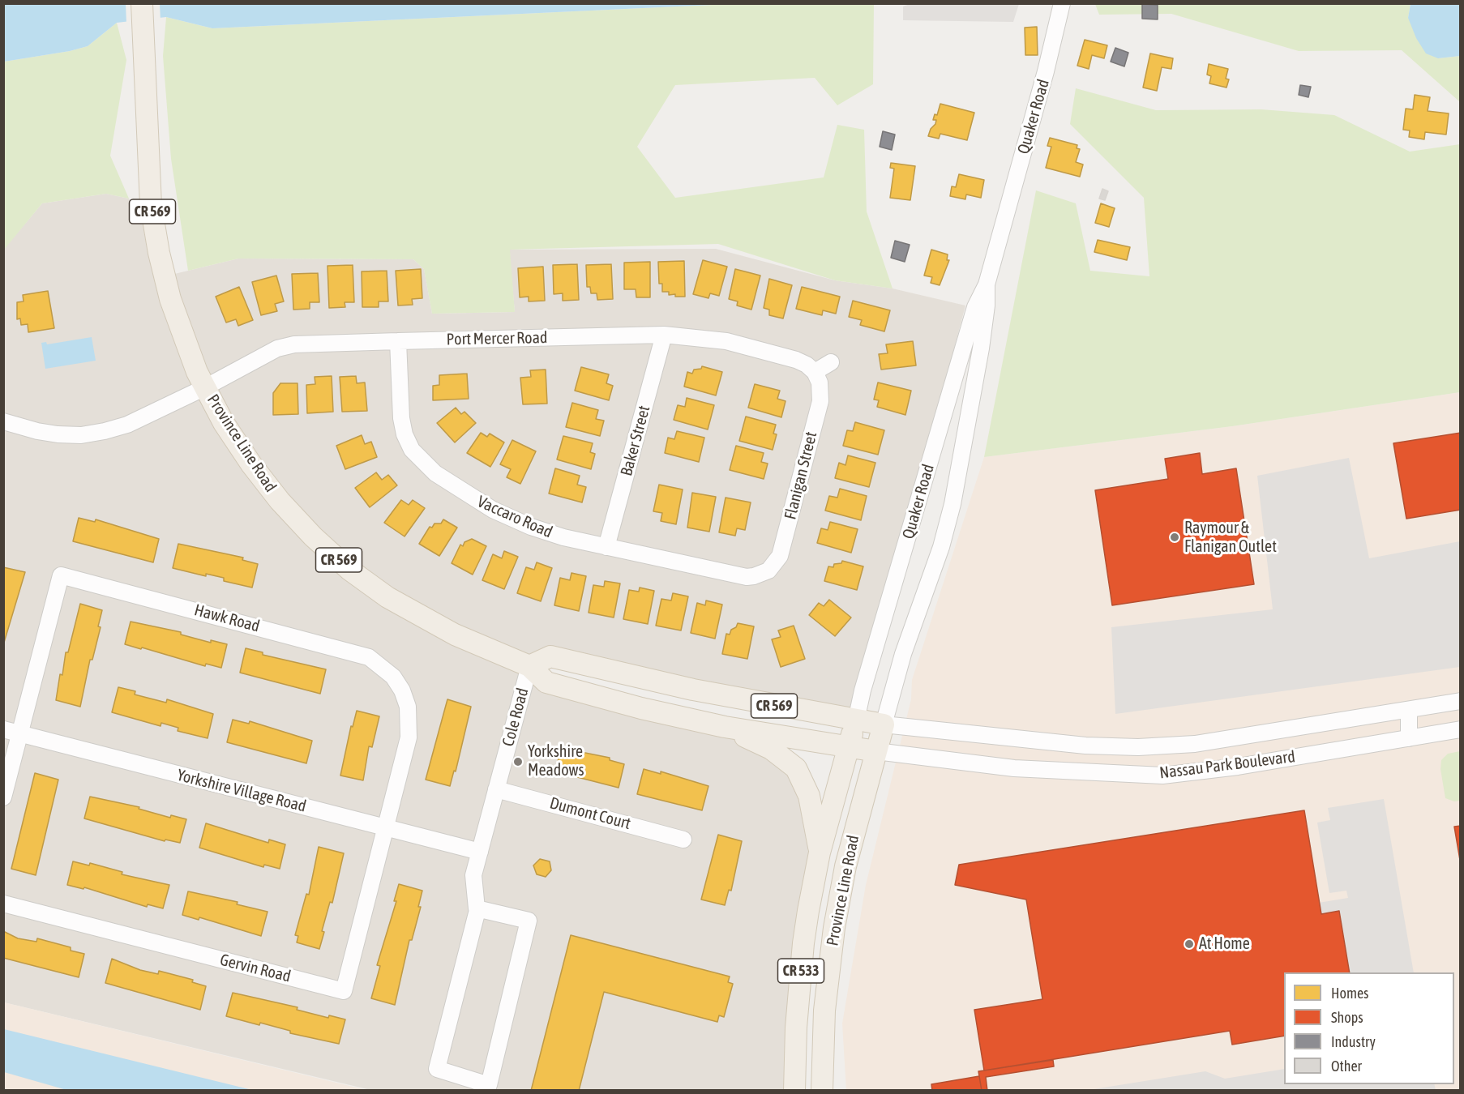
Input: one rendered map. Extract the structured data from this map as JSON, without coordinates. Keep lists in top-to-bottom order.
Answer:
{
  "streets": {
    "main road": ["CR 569", "Province Line Road", "CR 533"],
    "street": [
      "Quaker Road",
      "Port Mercer Road",
      "Baker Street",
      "Flanigan Street",
      "Vaccaro Road",
      "Hawk Road",
      "Cole Road",
      "Nassau Park Boulevard",
      "Yorkshire Village Road",
      "Dumont Court",
      "Gervin Road"
    ]
  },
  "crossings": [
    ["Quaker Road", "CR 569"],
    ["Quaker Road", "Nassau Park Boulevard"],
    ["Quaker Road", "CR 533"],
    ["CR 569", "Province Line Road"],
    ["CR 569", "Cole Road"],
    ["CR 569", "Nassau Park Boulevard"],
    ["CR 569", "CR 533"],
    ["Port Mercer Road", "Baker Street"],
    ["Port Mercer Road", "Province Line Road"],
    ["Port Mercer Road", "Flanigan Street"],
    ["Port Mercer Road", "Vaccaro Road"],
    ["Baker Street", "Vaccaro Road"],
    ["Province Line Road", "Cole Road"],
    ["Province Line Road", "Nassau Park Boulevard"],
    ["Province Line Road", "CR 533"],
    ["Flanigan Street", "Vaccaro Road"],
    ["Hawk Road", "Yorkshire Village Road"],
    ["Hawk Road", "Gervin Road"],
    ["Cole Road", "Yorkshire Village Road"],
    ["Cole Road", "Dumont Court"],
    ["Nassau Park Boulevard", "CR 533"],
    ["Yorkshire Village Road", "Gervin Road"]
  ],
  "places": ["Raymour & Flanigan Outlet", "Yorkshire Meadows", "At Home"],
  "legend": [
    "Homes",
    "Shops",
    "Industry",
    "Other"
  ]
}
